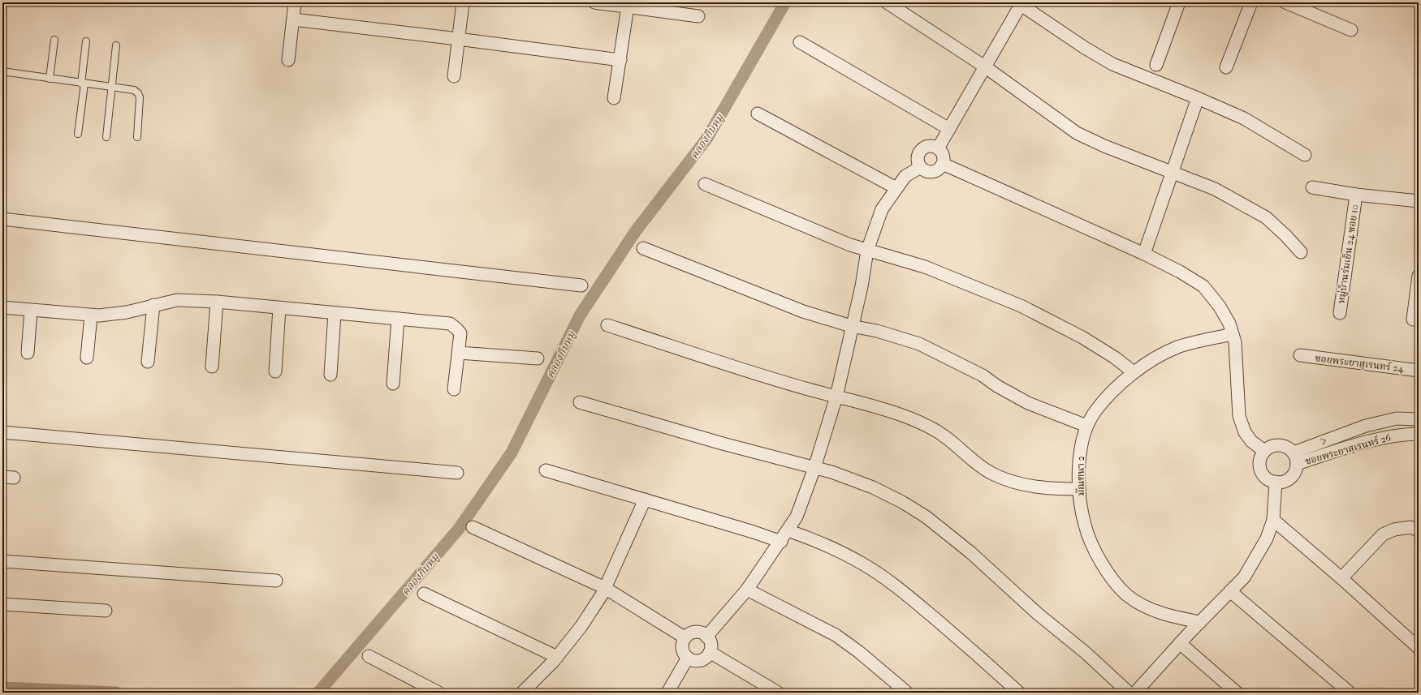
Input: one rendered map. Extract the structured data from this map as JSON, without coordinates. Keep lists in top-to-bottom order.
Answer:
{
  "streets": {
    "street": [
      "หมู่บ้านร่มเย็น 24 ซอย 10",
      "ซอยพระยาสุเรนทร์ 24",
      "ซอยพระยาสุเรนทร์ 26",
      "มัณฑนา 2"
    ]
  },
  "water": ["คลองกีบหมู"]
}
